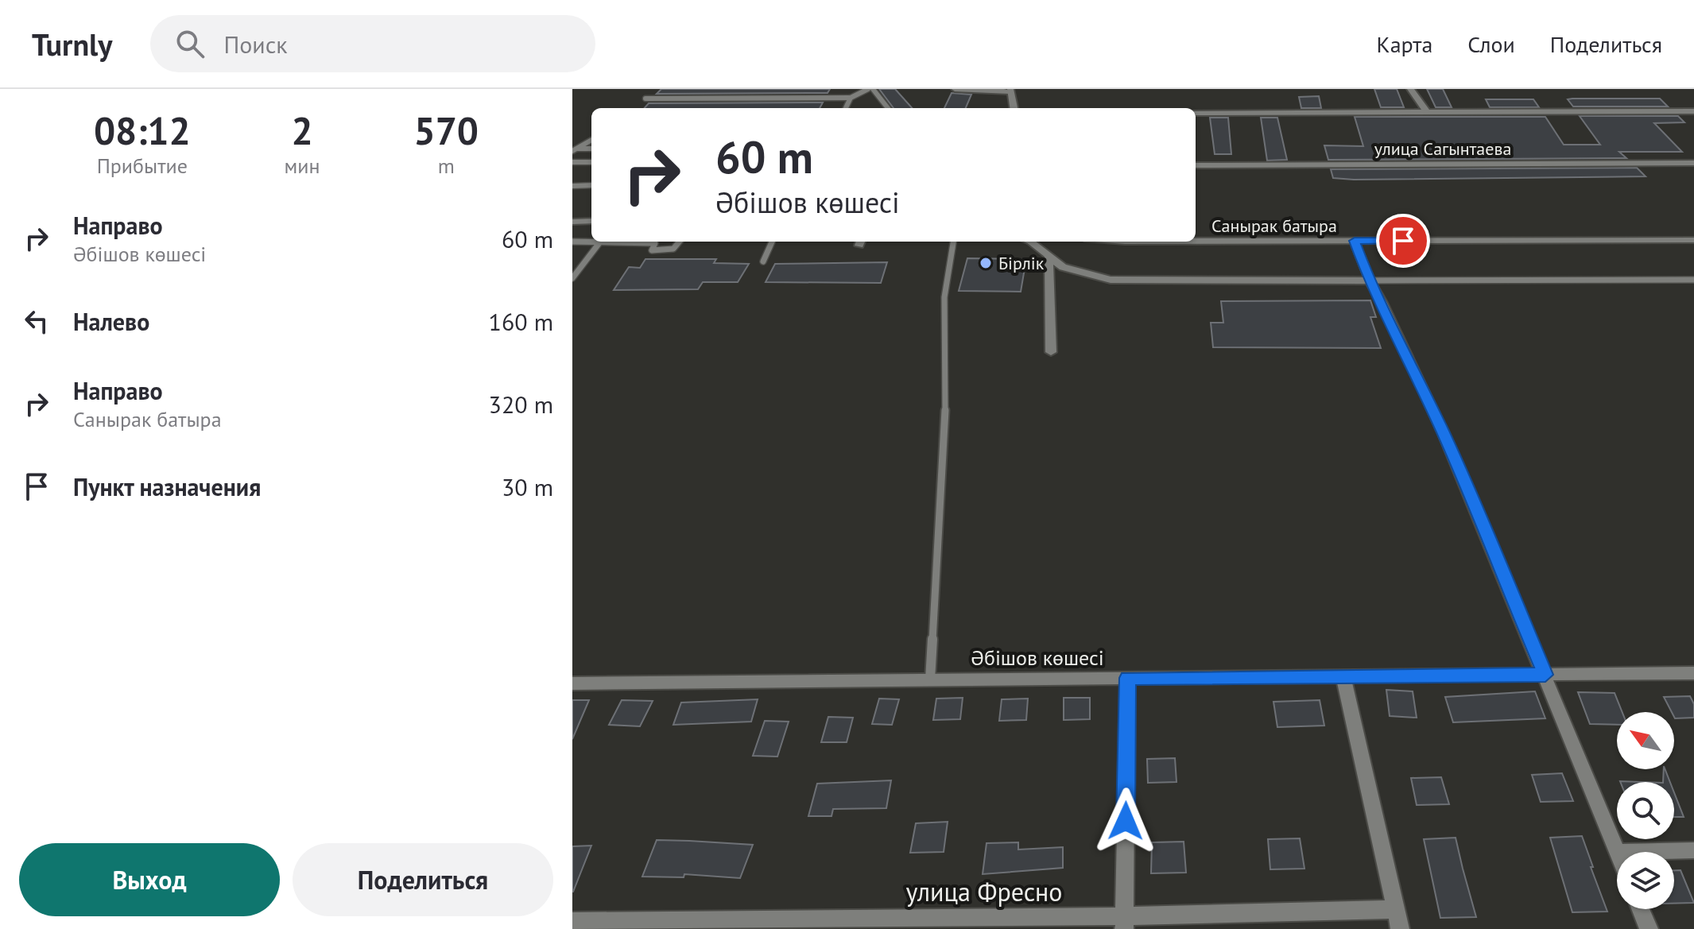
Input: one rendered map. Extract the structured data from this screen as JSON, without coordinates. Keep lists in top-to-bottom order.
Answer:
{
  "streets": {
    "street": [
      "улица Сагынтаева",
      "Санырак батыра",
      "Әбішов көшесі",
      "улица Фресно"
    ]
  },
  "places": ["Бірлік"],
  "north": "top left",
  "page": {
    "header": "Turnly",
    "search": "Поиск",
    "nav": ["Карта", "Слои", "Поделиться"],
    "eta": [
      "08:12",
      "Прибытие",
      "2",
      "мин",
      "570",
      "m"
    ],
    "turn": ["60 m", "Әбішов көшесі"],
    "list": [
      {
        "name": "Направо",
        "note": "Әбішов көшесі",
        "value": "60 m"
      },
      {
        "name": "Налево",
        "value": "160 m"
      },
      {
        "name": "Направо",
        "note": "Санырак батыра",
        "value": "320 m"
      },
      {
        "name": "Пункт назначения",
        "value": "30 m"
      }
    ],
    "buttons": ["Выход", "Поделиться"]
  }
}
